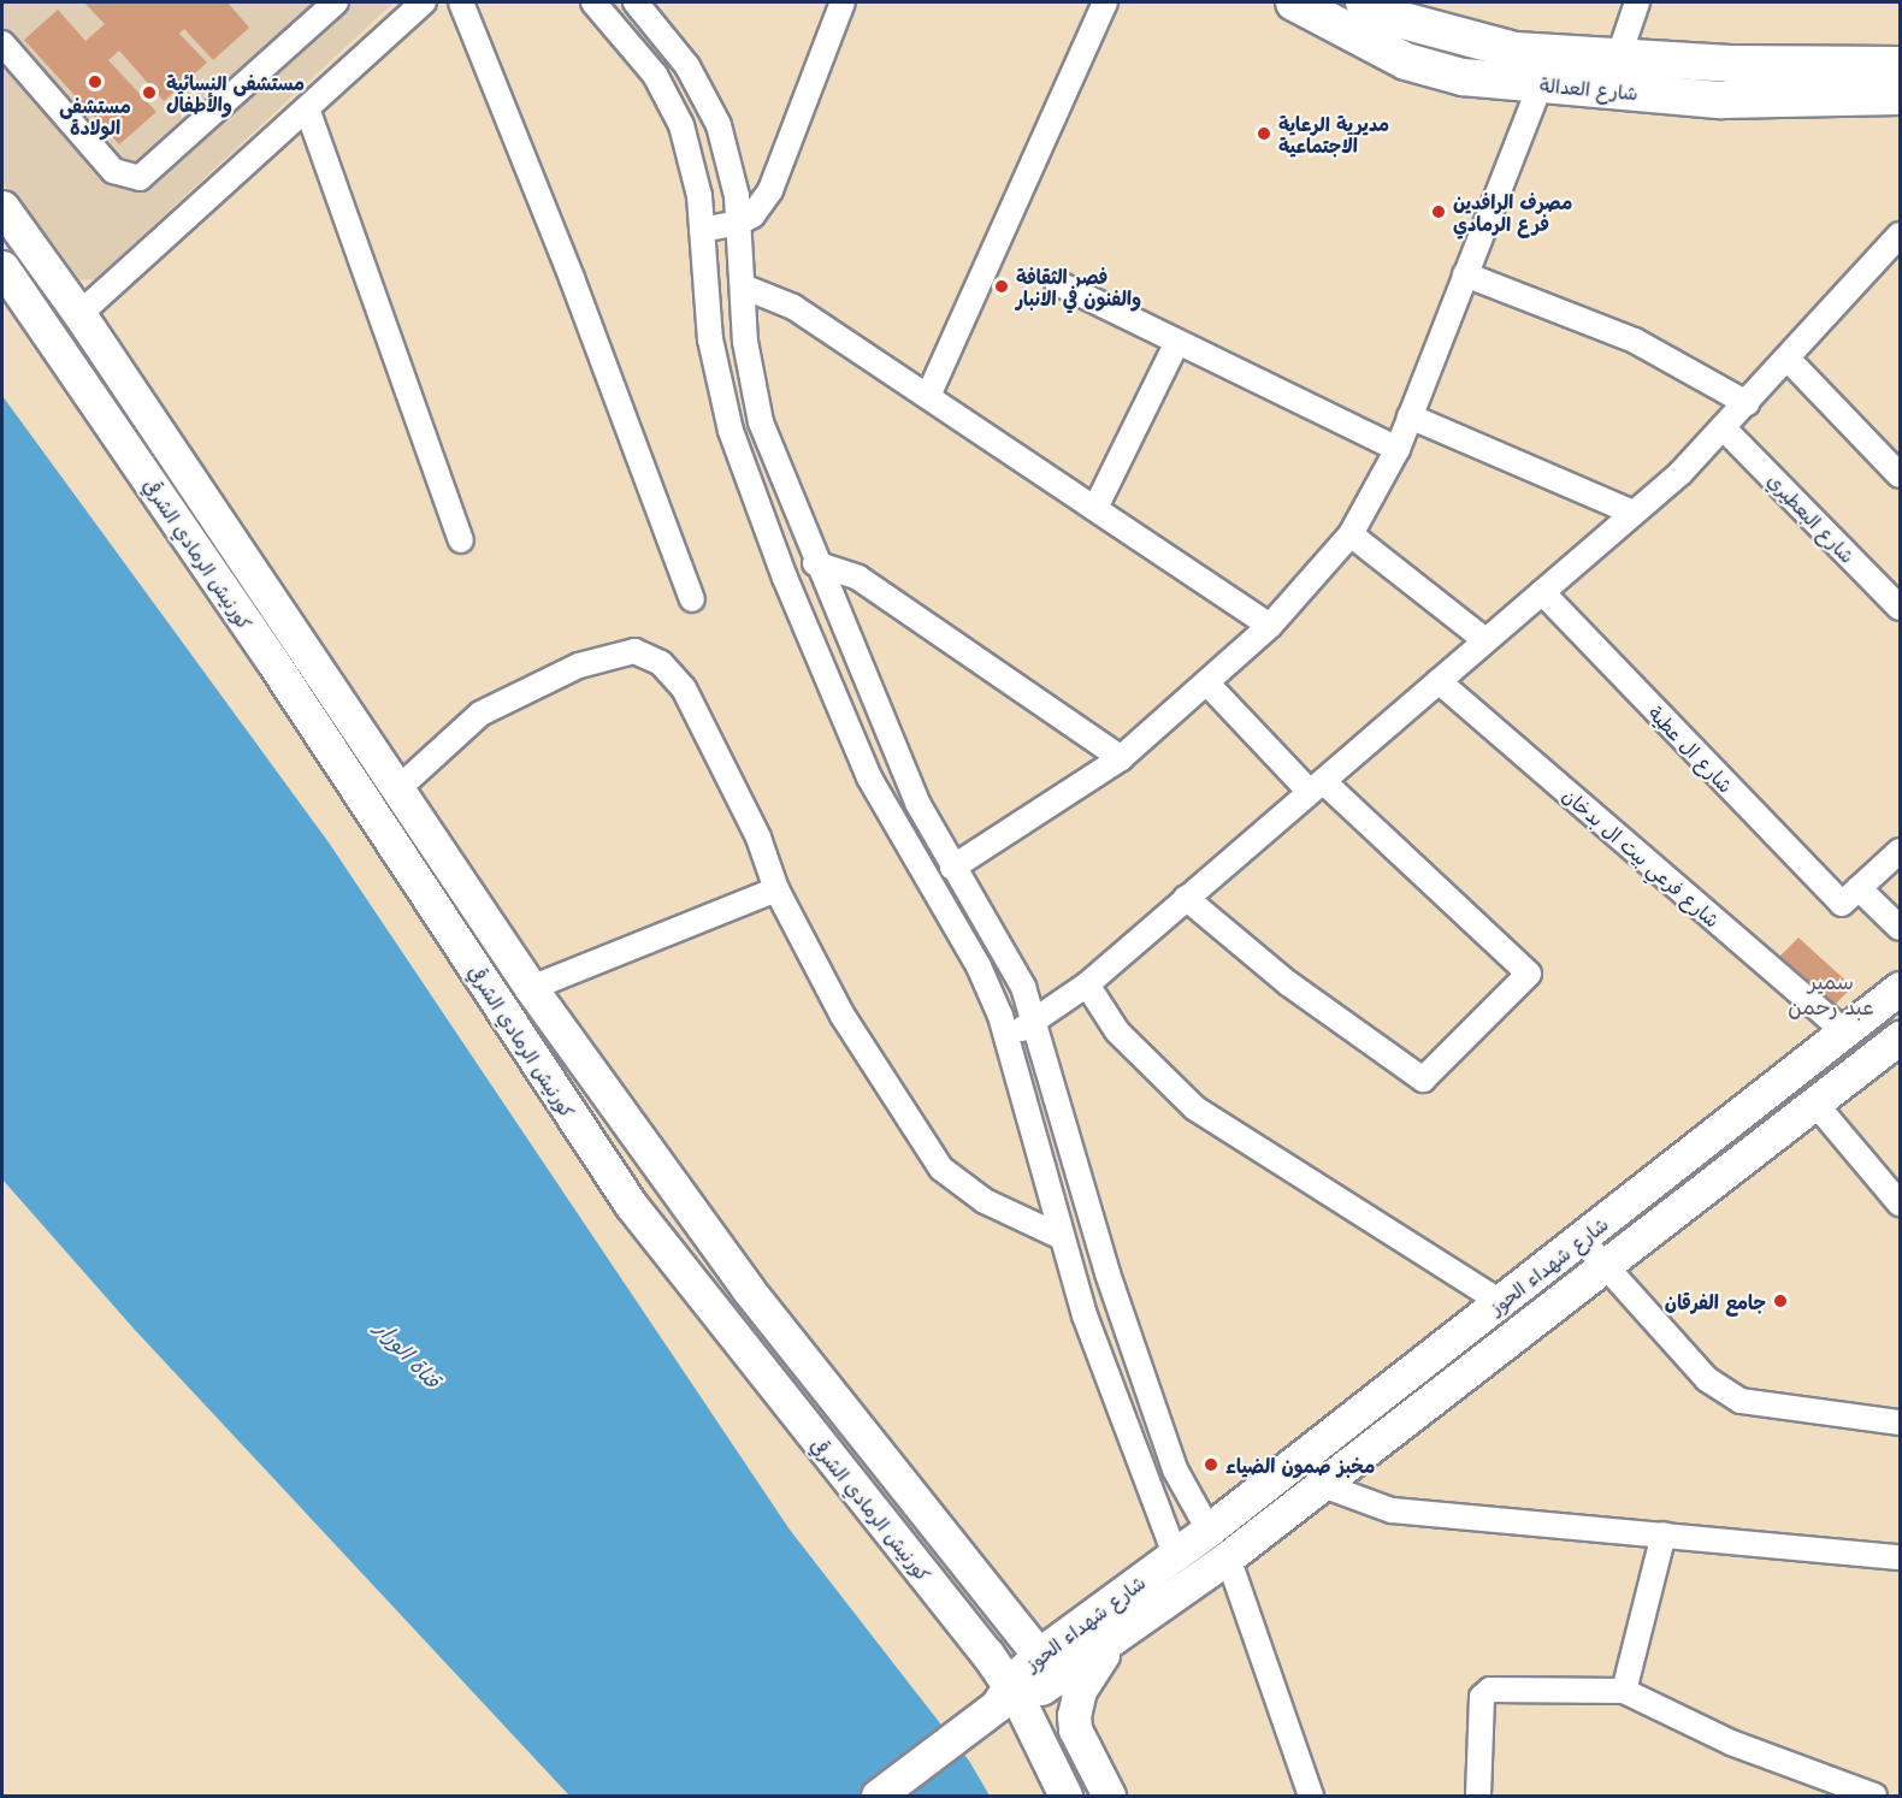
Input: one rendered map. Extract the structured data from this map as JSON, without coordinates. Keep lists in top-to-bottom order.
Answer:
{
  "streets": {
    "main road": ["شارع العدالة", "كورنيش الرمادي الشرقي", "شارع شهداء الحوز"],
    "street": ["شارع البعطيري", "شارع ال عطية", "شارع فرعي بيت ال بدخان"]
  },
  "crossings": [
    ["كورنيش الرمادي الشرقي", "شارع شهداء الحوز"],
    ["شارع فرعي بيت ال بدخان", "شارع شهداء الحوز"]
  ],
  "districts": ["سمير عبد رحمن"],
  "water": ["قناة الورار"],
  "places": [
    "مستشفى الولادة",
    "مستشفى النسائية والأطفال",
    "مديرية الرعاية الاجتماعية",
    "مصرف الرافدين فرع الرمادي",
    "فصر الثقافة والفنون في الانبار",
    "جامع الفرقان",
    "مخبز صمون الضياء"
  ]
}
